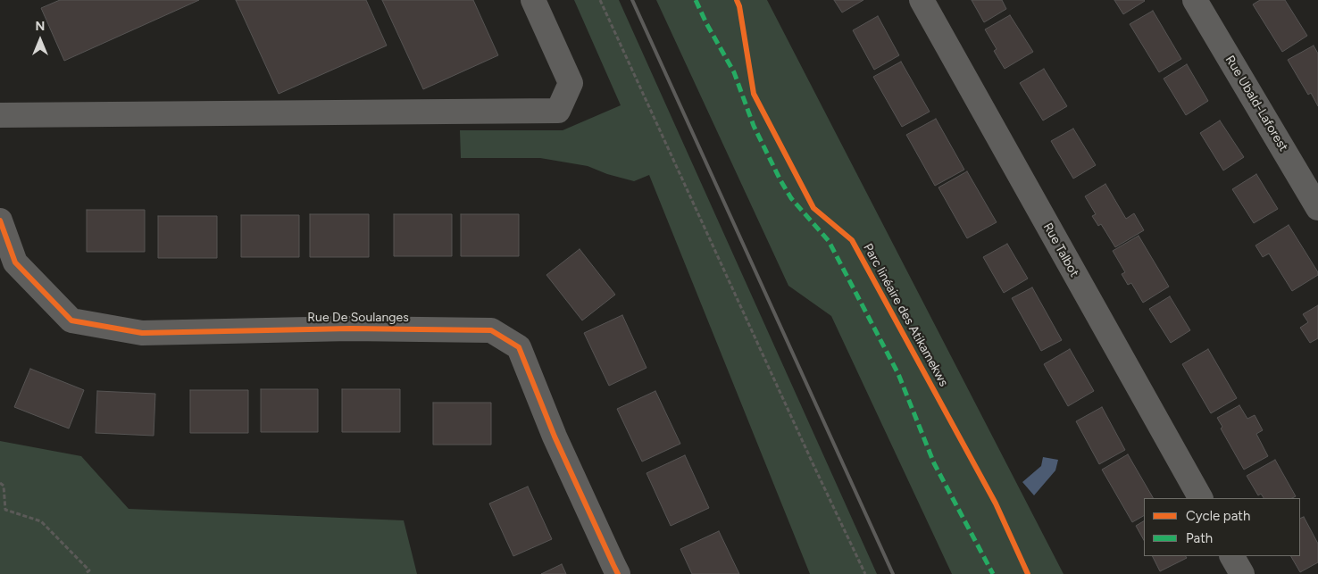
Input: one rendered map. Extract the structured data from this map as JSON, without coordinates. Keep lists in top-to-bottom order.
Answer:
{
  "streets": {
    "street": ["Rue Ubald-Laforest", "Rue Talbot", "Rue De Soulanges"],
    "cycle path": ["Parc linéaire des Atikamekws"]
  },
  "legend": ["Cycle path", "Path"],
  "north": "top"
}
